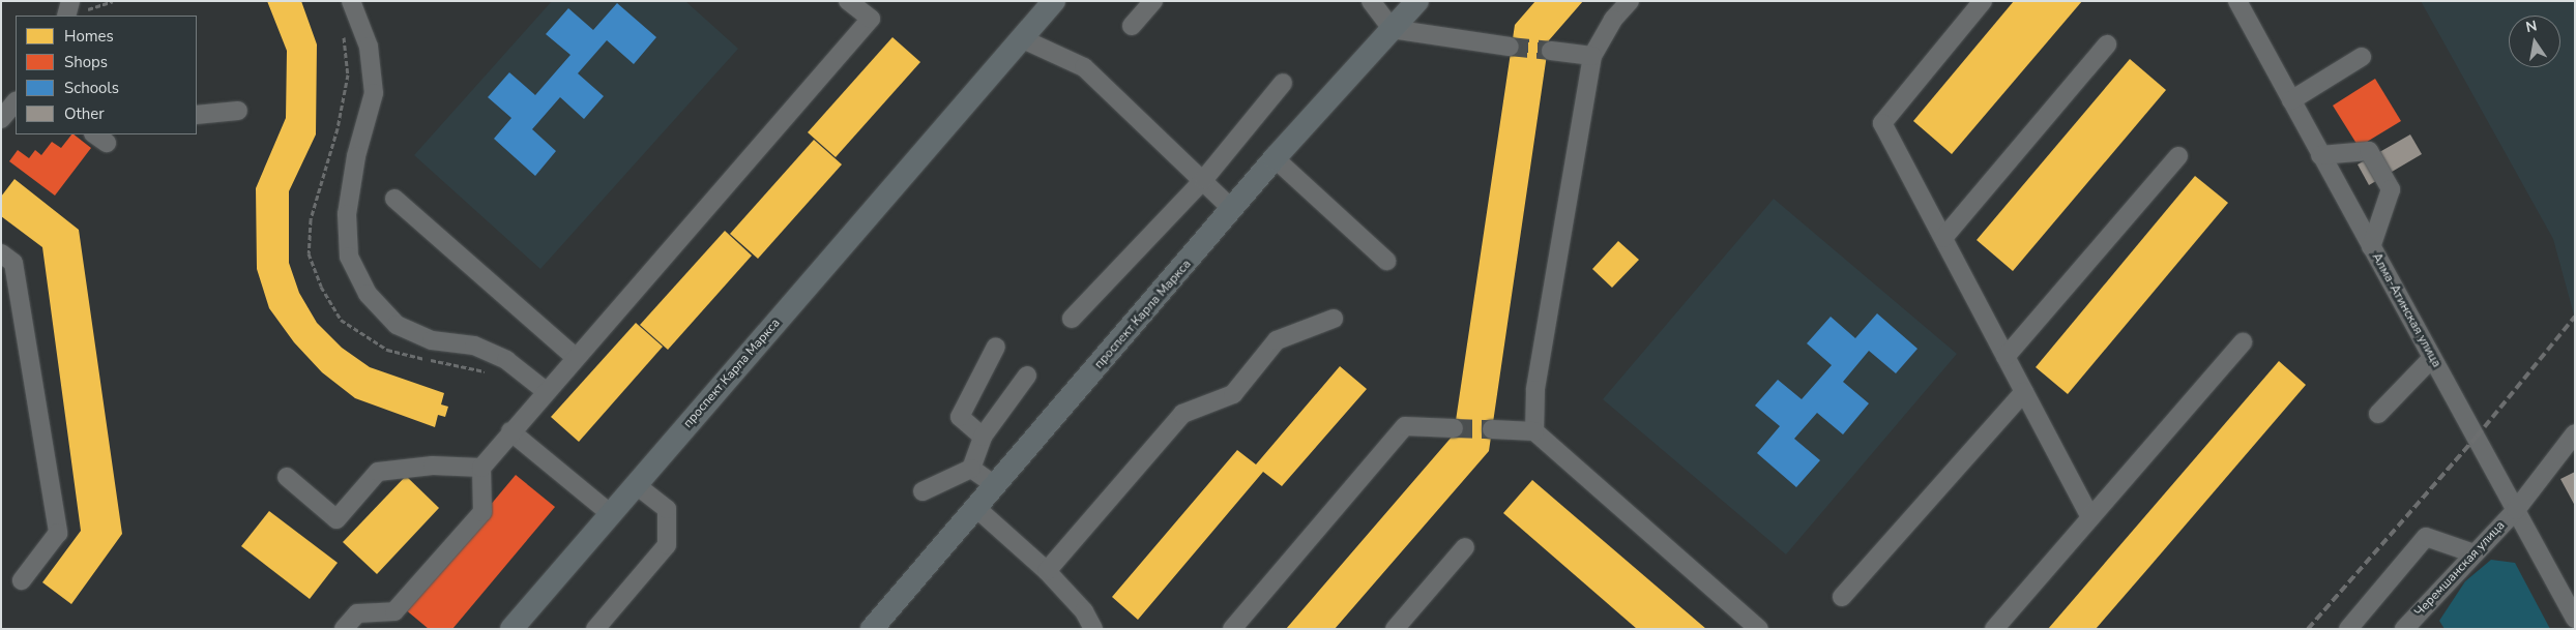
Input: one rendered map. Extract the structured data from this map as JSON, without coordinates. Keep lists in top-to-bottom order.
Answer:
{
  "streets": {
    "main road": ["проспект Карла Маркса"],
    "street": ["Алма-Атинская улица", "Черемшанская улица"]
  },
  "crossings": [
    ["Алма-Атинская улица", "Черемшанская улица"]
  ],
  "legend": [
    "Homes",
    "Shops",
    "Schools",
    "Other"
  ],
  "north": "top"
}
